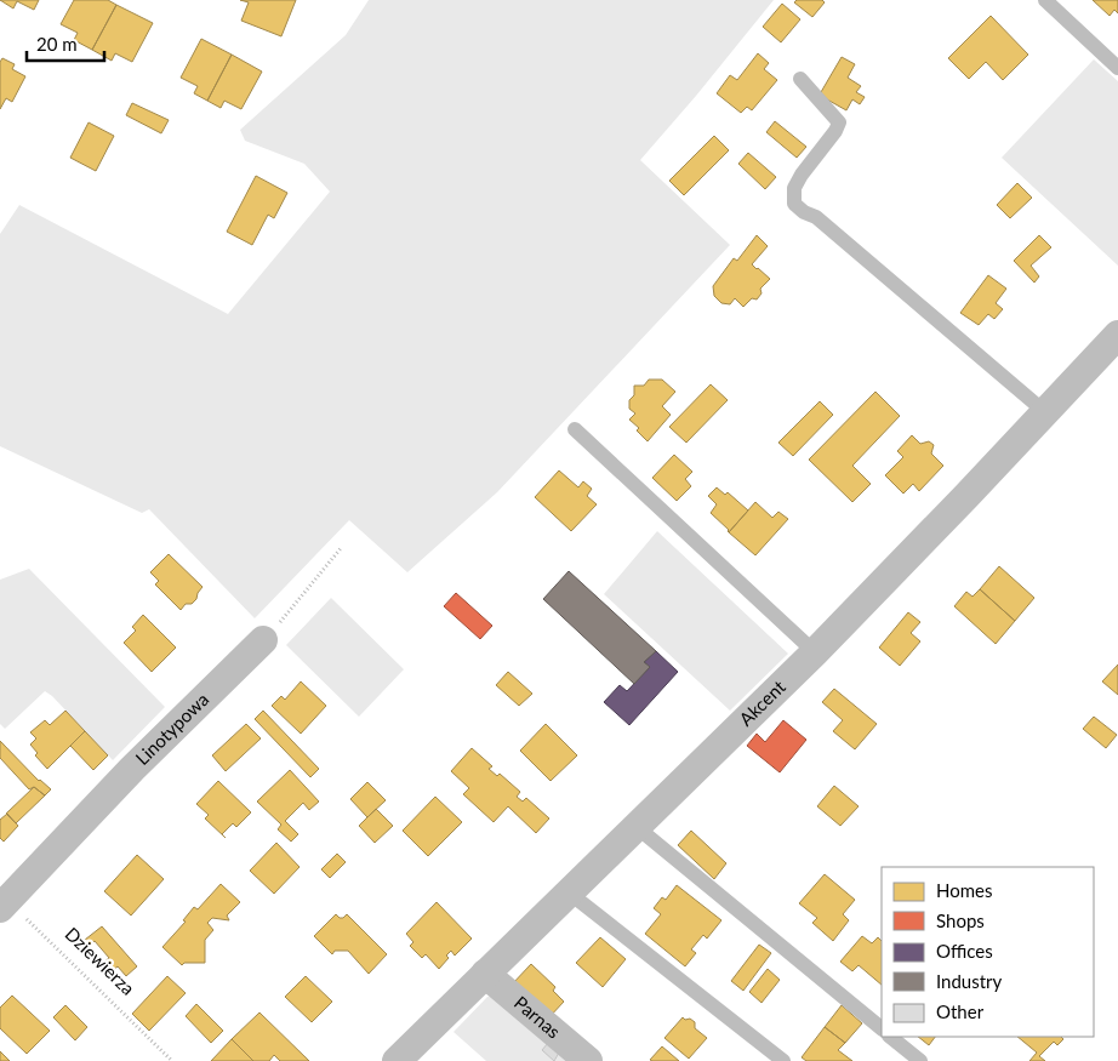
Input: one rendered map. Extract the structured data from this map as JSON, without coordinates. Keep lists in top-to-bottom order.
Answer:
{
  "streets": {
    "street": ["Akcent", "Linotypowa", "Parnas"],
    "path": ["Dziewierza"]
  },
  "crossings": [
    ["Akcent", "Parnas"],
    ["Linotypowa", "Dziewierza"]
  ],
  "legend": [
    "Homes",
    "Shops",
    "Offices",
    "Industry",
    "Other"
  ],
  "scale_bar": "20 m"
}
